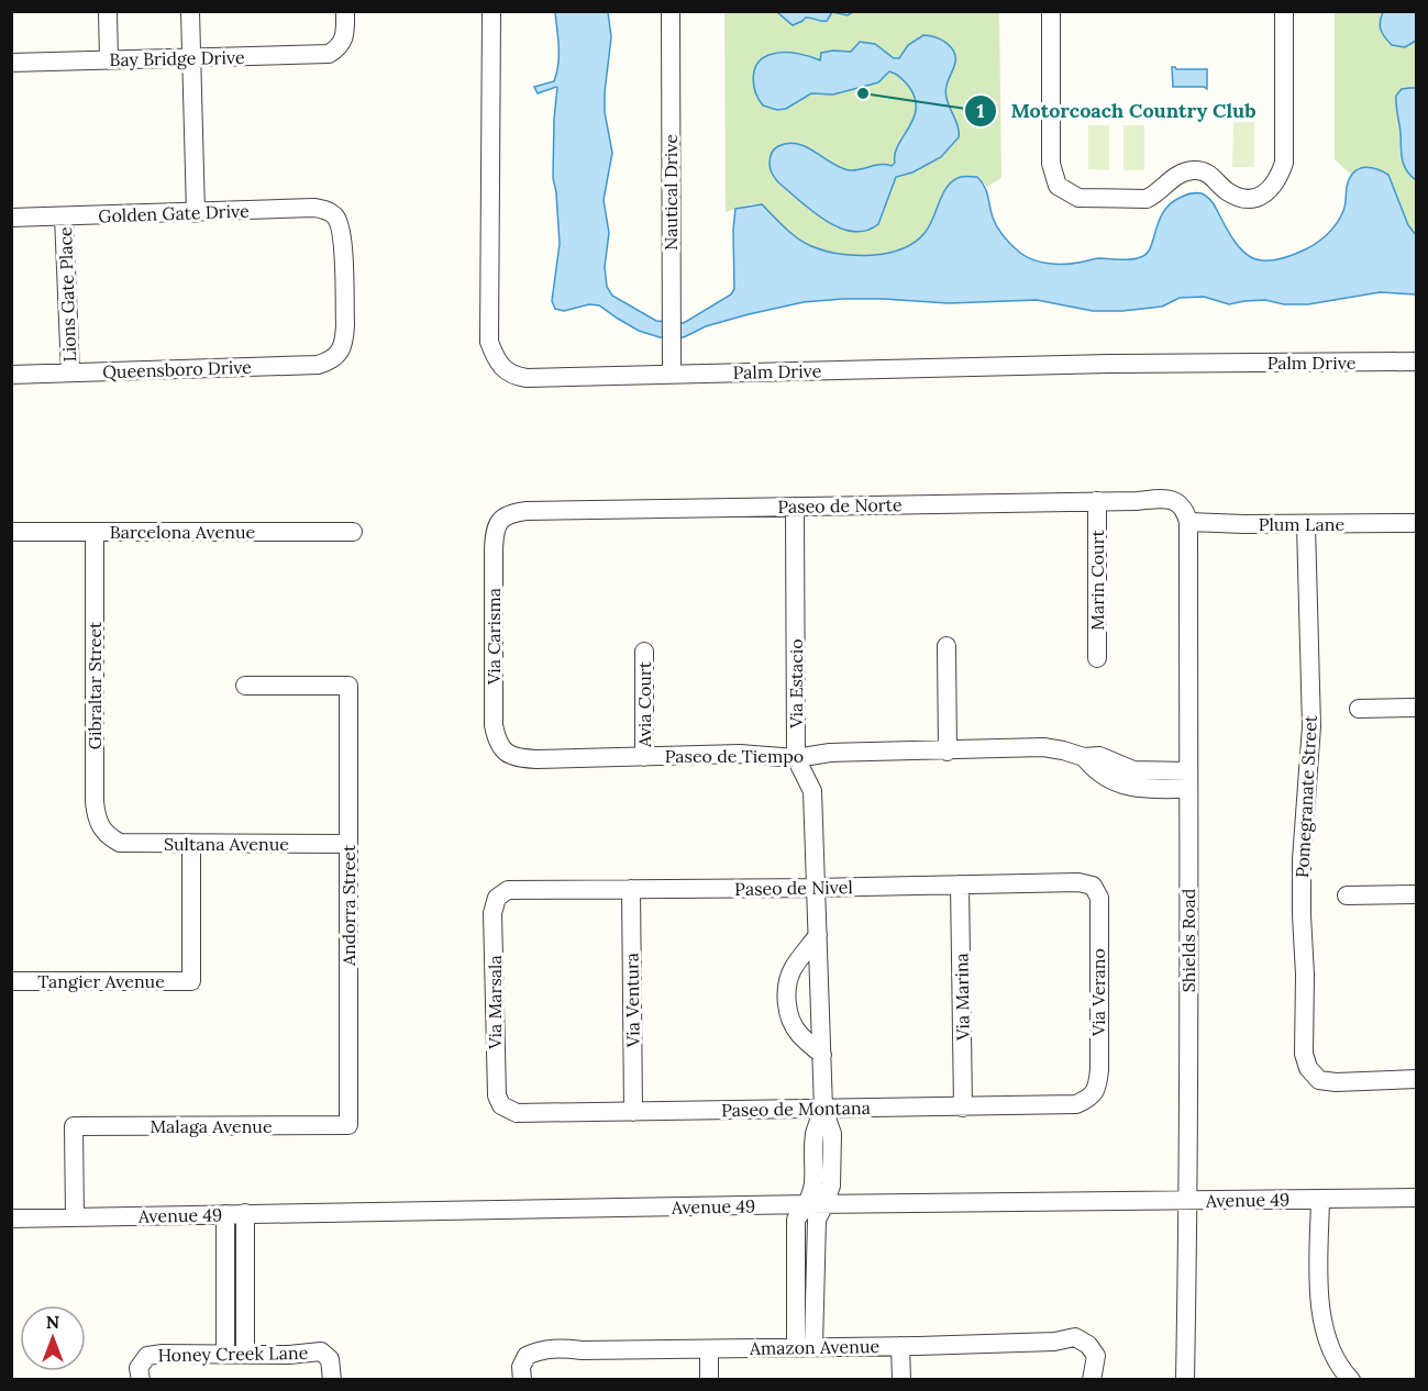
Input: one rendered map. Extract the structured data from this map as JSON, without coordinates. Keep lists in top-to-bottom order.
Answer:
{
  "streets": {
    "street": [
      "Bay Bridge Drive",
      "Nautical Drive",
      "Golden Gate Drive",
      "Lions Gate Place",
      "Palm Drive",
      "Queensboro Drive",
      "Paseo de Norte",
      "Plum Lane",
      "Barcelona Avenue",
      "Marin Court",
      "Via Carisma",
      "Via Estacio",
      "Gibraltar Street",
      "Avia Court",
      "Paseo de Tiempo",
      "Pomegranate Street",
      "Sultana Avenue",
      "Paseo de Nivel",
      "Andorra Street",
      "Shields Road",
      "Tangier Avenue",
      "Via Verano",
      "Via Marina",
      "Via Ventura",
      "Via Marsala",
      "Paseo de Montana",
      "Malaga Avenue",
      "Avenue 49",
      "Amazon Avenue",
      "Honey Creek Lane"
    ]
  },
  "crossings": [
    ["Nautical Drive", "Palm Drive"],
    ["Golden Gate Drive", "Lions Gate Place"],
    ["Golden Gate Drive", "Queensboro Drive"],
    ["Lions Gate Place", "Queensboro Drive"],
    ["Paseo de Norte", "Marin Court"],
    ["Paseo de Norte", "Via Carisma"],
    ["Paseo de Norte", "Via Estacio"],
    ["Paseo de Norte", "Shields Road"],
    ["Plum Lane", "Pomegranate Street"],
    ["Plum Lane", "Shields Road"],
    ["Barcelona Avenue", "Gibraltar Street"],
    ["Via Carisma", "Paseo de Tiempo"],
    ["Via Estacio", "Paseo de Tiempo"],
    ["Via Estacio", "Paseo de Nivel"],
    ["Via Estacio", "Paseo de Montana"],
    ["Via Estacio", "Avenue 49"],
    ["Via Estacio", "Amazon Avenue"],
    ["Gibraltar Street", "Sultana Avenue"],
    ["Avia Court", "Paseo de Tiempo"],
    ["Paseo de Tiempo", "Shields Road"],
    ["Sultana Avenue", "Andorra Street"],
    ["Sultana Avenue", "Tangier Avenue"],
    ["Paseo de Nivel", "Via Verano"],
    ["Paseo de Nivel", "Via Marina"],
    ["Paseo de Nivel", "Via Ventura"],
    ["Paseo de Nivel", "Via Marsala"],
    ["Andorra Street", "Malaga Avenue"],
    ["Shields Road", "Avenue 49"],
    ["Via Verano", "Paseo de Montana"],
    ["Via Marina", "Paseo de Montana"],
    ["Via Ventura", "Paseo de Montana"],
    ["Via Marsala", "Paseo de Montana"],
    ["Malaga Avenue", "Avenue 49"]
  ],
  "places": ["Motorcoach Country Club"],
  "north": "top"
}
